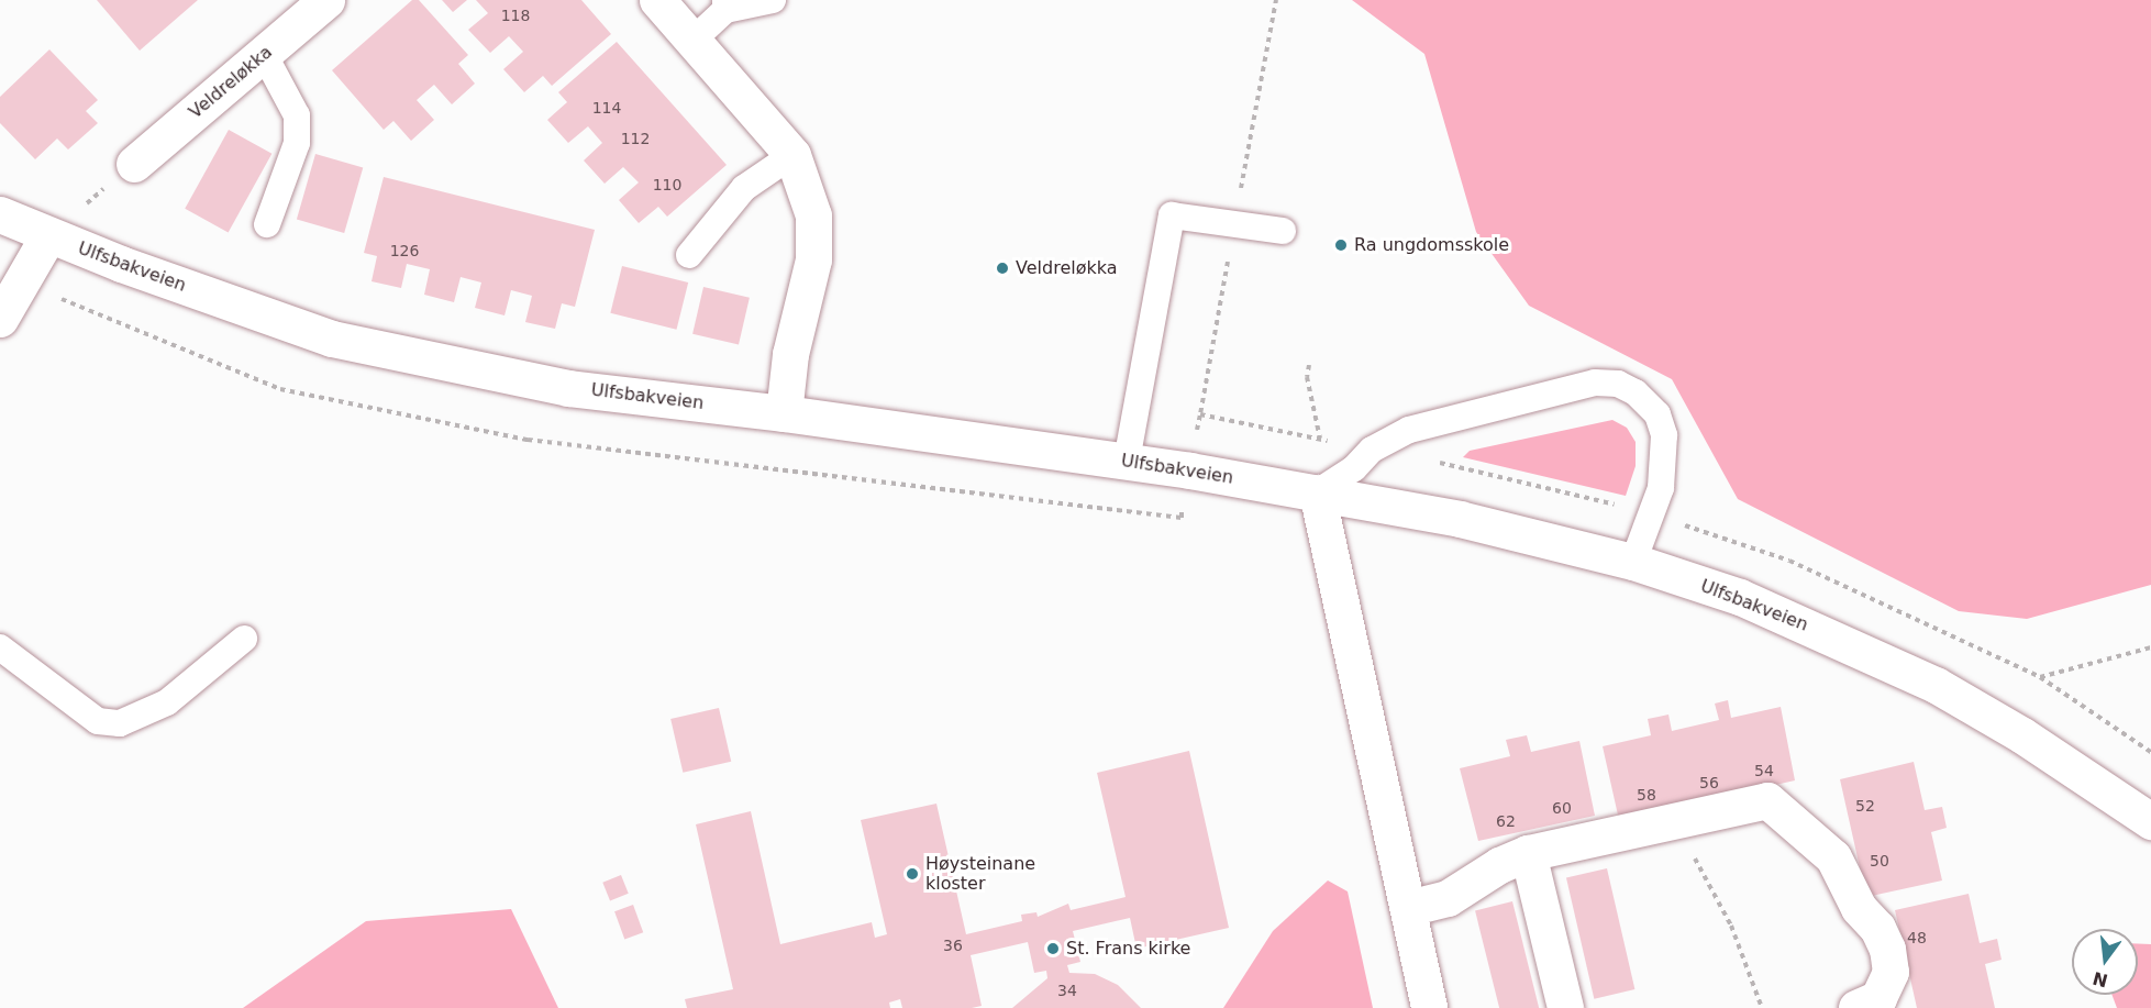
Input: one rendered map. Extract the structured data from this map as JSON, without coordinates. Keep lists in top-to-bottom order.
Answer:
{
  "streets": {
    "street": ["Veldreløkka", "Ulfsbakveien"]
  },
  "places": [
    "Ra ungdomsskole",
    "Veldreløkka",
    "Høysteinane kloster",
    "St. Frans kirke"
  ],
  "house_numbers": [
    "118",
    "114",
    "112",
    "110",
    "126",
    "54",
    "56",
    "58",
    "52",
    "60",
    "62",
    "50",
    "48",
    "36",
    "34"
  ],
  "north": "bottom"
}
